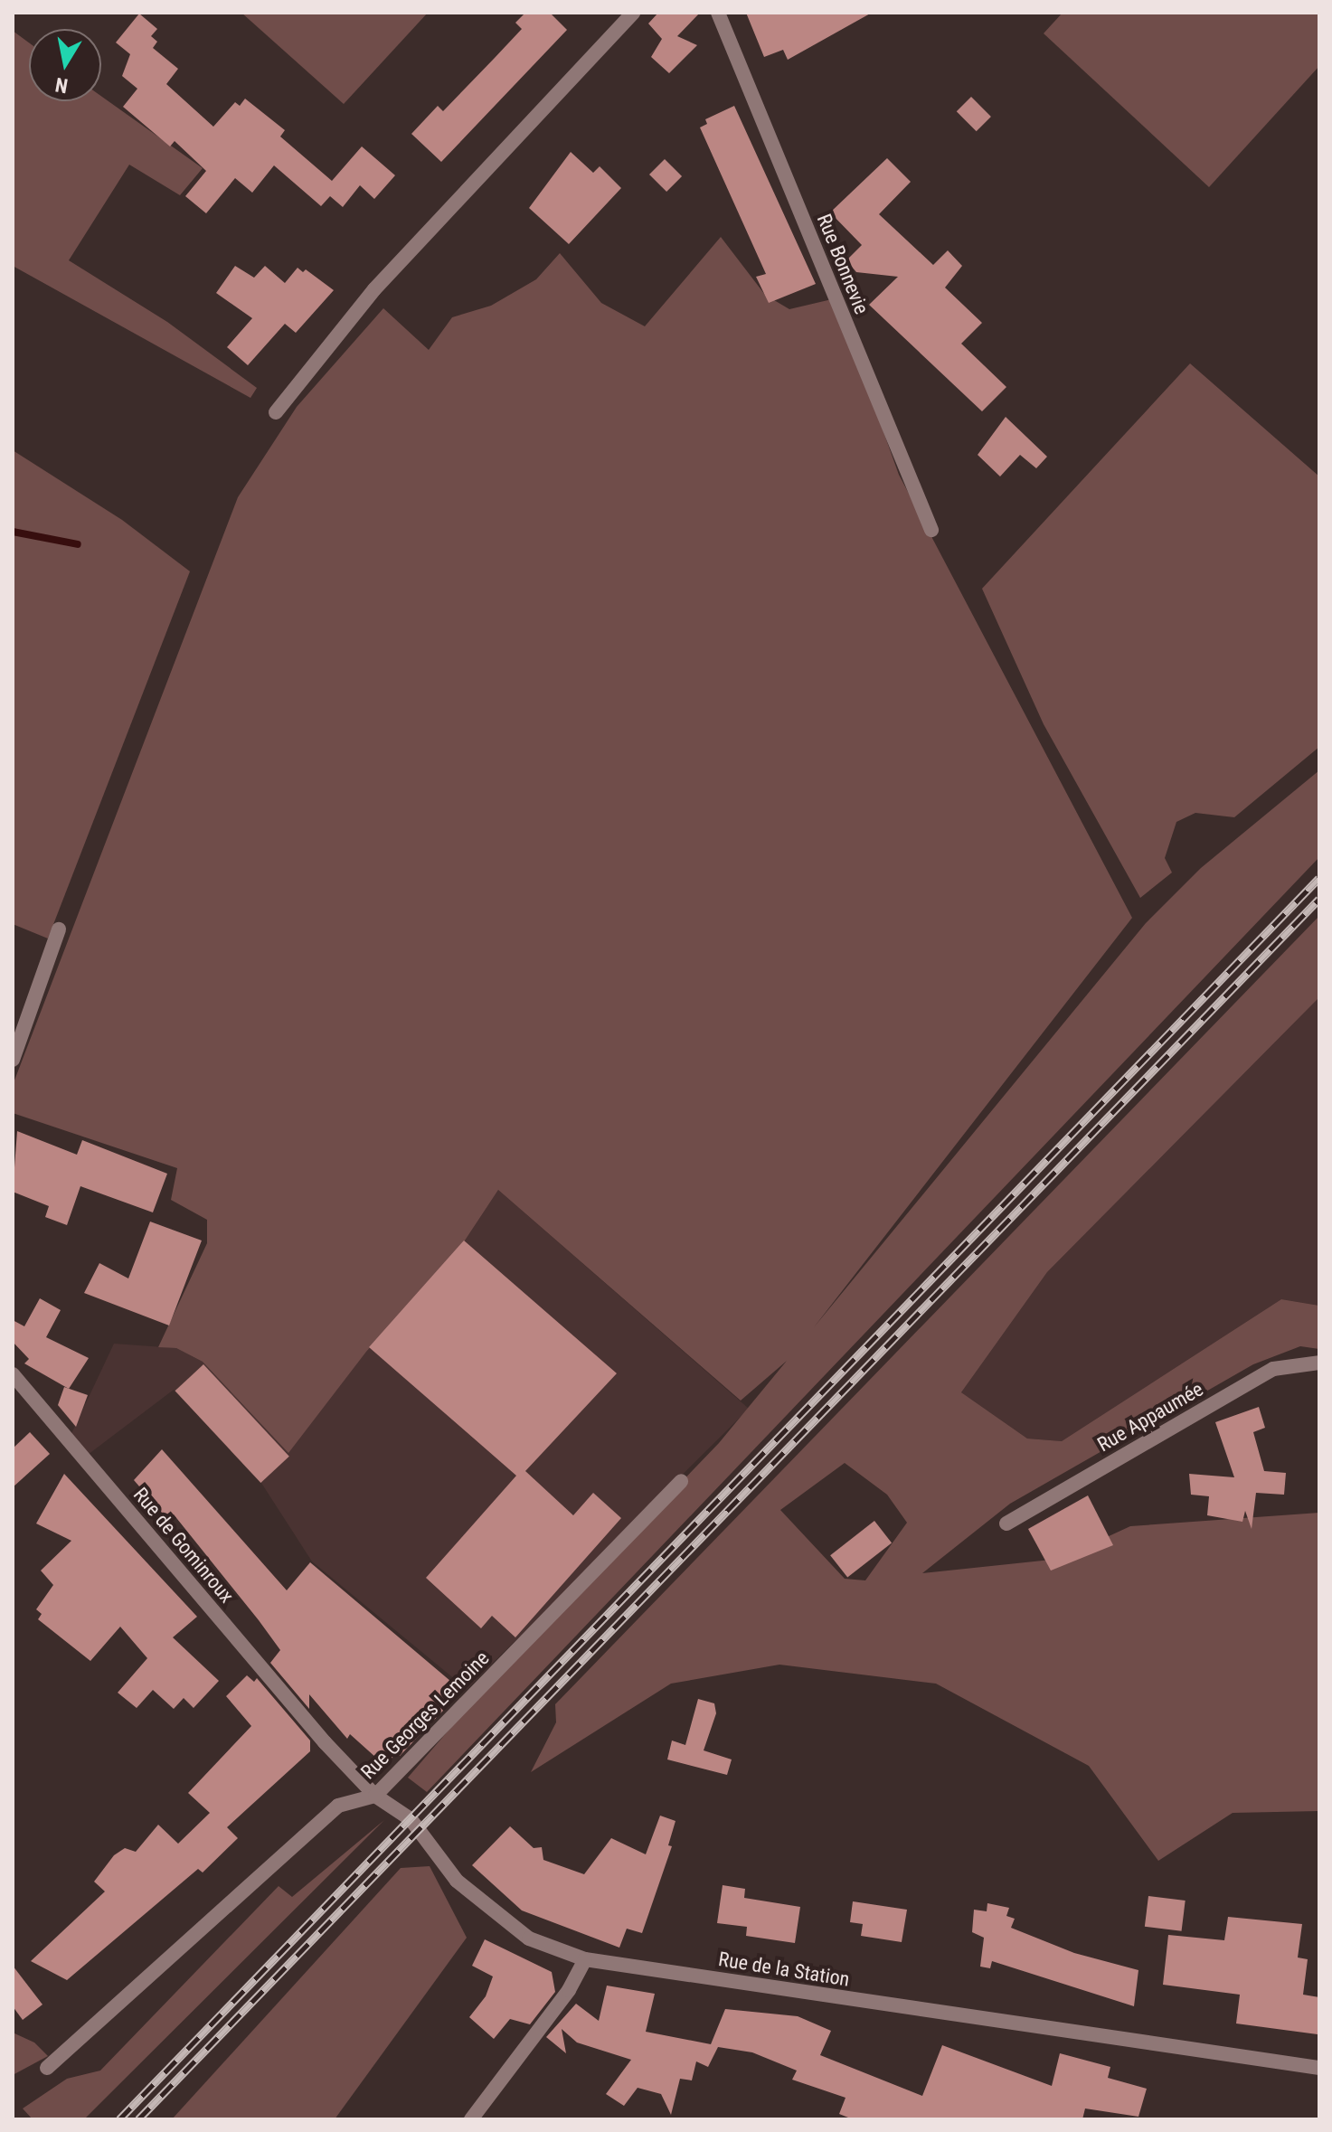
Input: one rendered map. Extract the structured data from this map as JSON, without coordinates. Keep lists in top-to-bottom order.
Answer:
{
  "streets": {
    "street": [
      "Rue Bonnevie",
      "Rue Appaumée",
      "Rue de Gominroux",
      "Rue Georges Lemoine",
      "Rue de la Station"
    ]
  },
  "crossings": [
    ["Rue de Gominroux", "Rue de la Station"],
    ["Rue Georges Lemoine", "Rue de la Station"]
  ],
  "north": "bottom"
}
